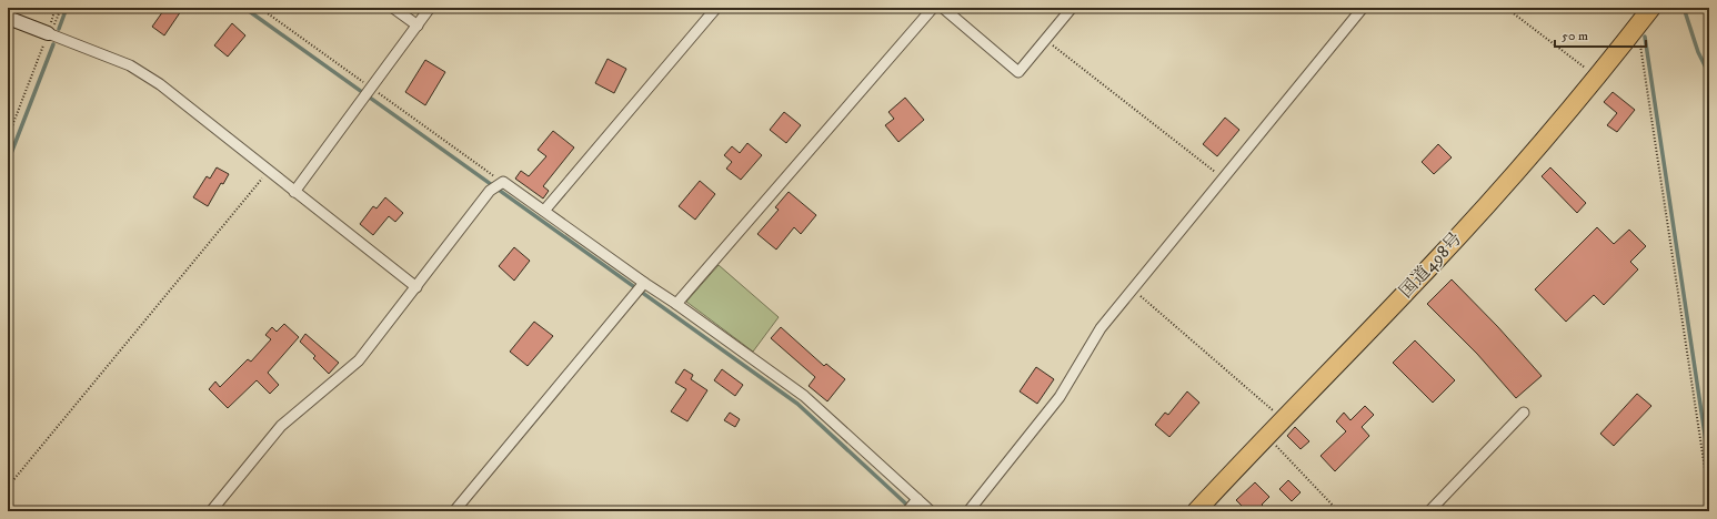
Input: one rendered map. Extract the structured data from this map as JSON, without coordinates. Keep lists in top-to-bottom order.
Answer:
{
  "streets": {
    "highway": ["国道498号"]
  },
  "scale_bar": "50 m"
}
